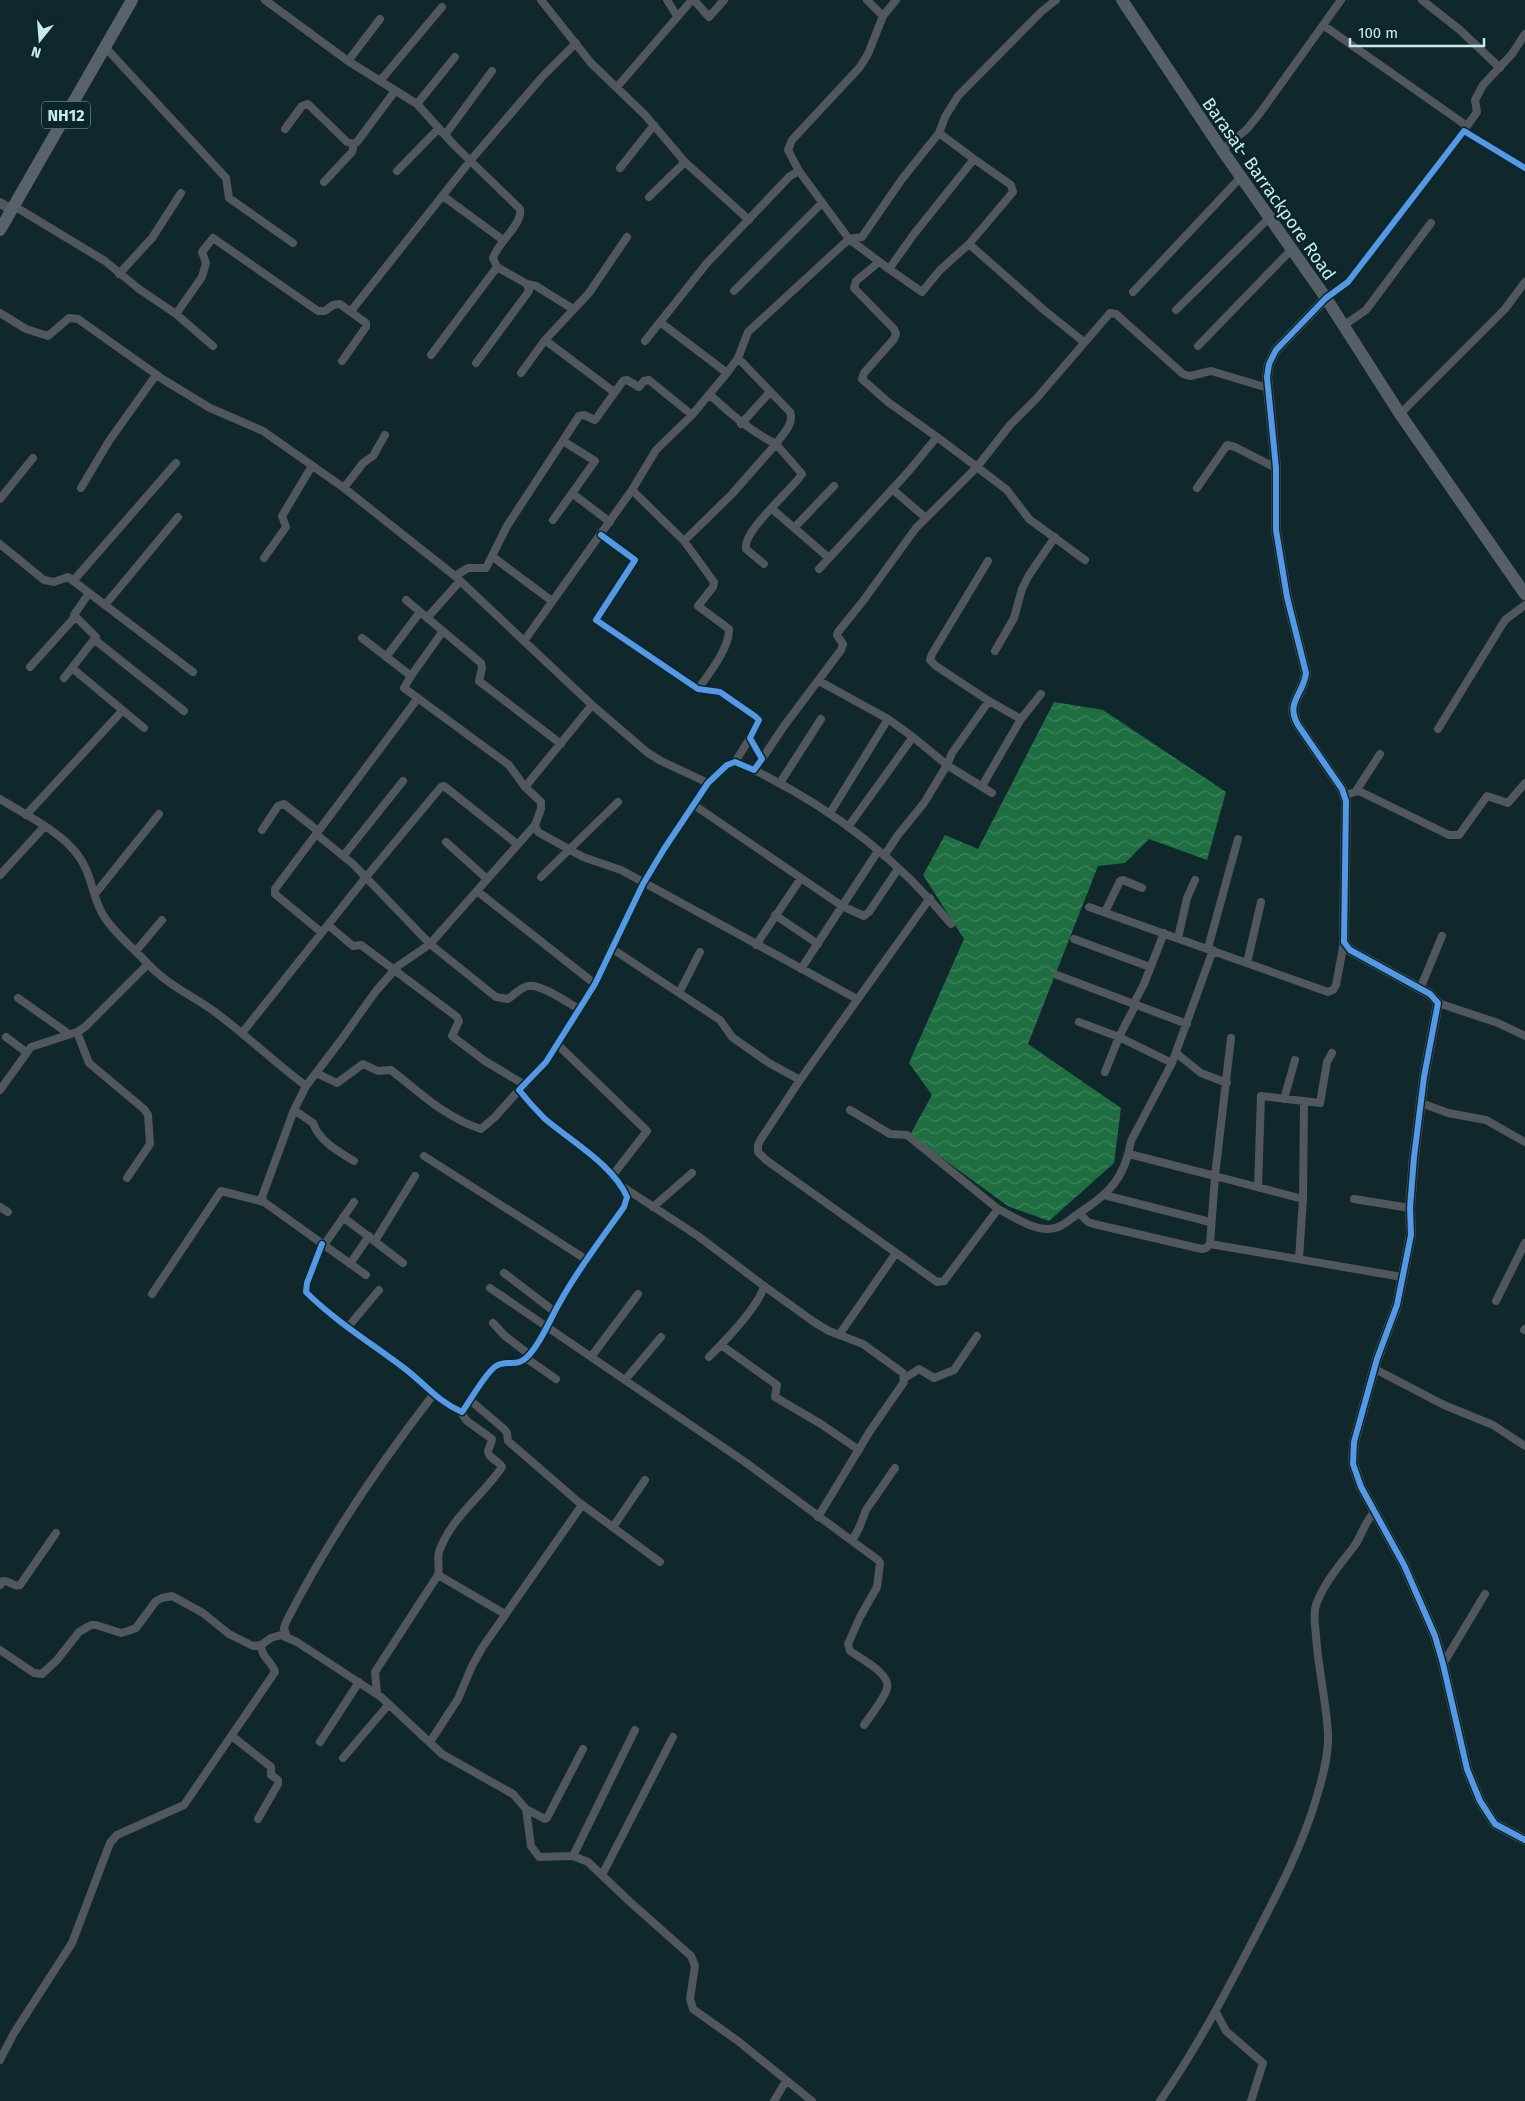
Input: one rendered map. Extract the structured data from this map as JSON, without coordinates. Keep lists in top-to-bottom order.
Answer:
{
  "streets": {
    "highway": ["NH12"],
    "main road": ["Barasat- Barrackpore Road"]
  },
  "scale_bar": "100 m",
  "north": "bottom"
}
